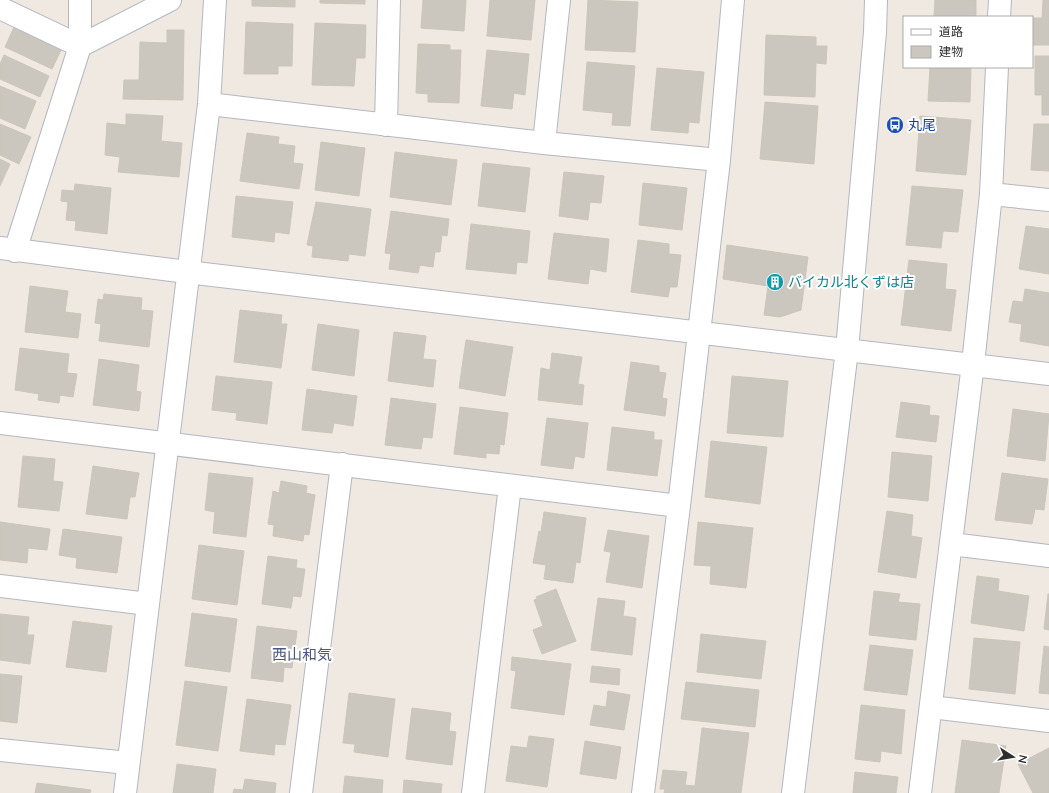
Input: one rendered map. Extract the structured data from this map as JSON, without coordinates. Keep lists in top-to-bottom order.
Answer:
{
  "districts": ["西山和気"],
  "places": {
    "bus stop": ["丸尾"],
    "building": ["バイカル北くずは店"]
  },
  "legend": ["道路", "建物"],
  "north": "right"
}
